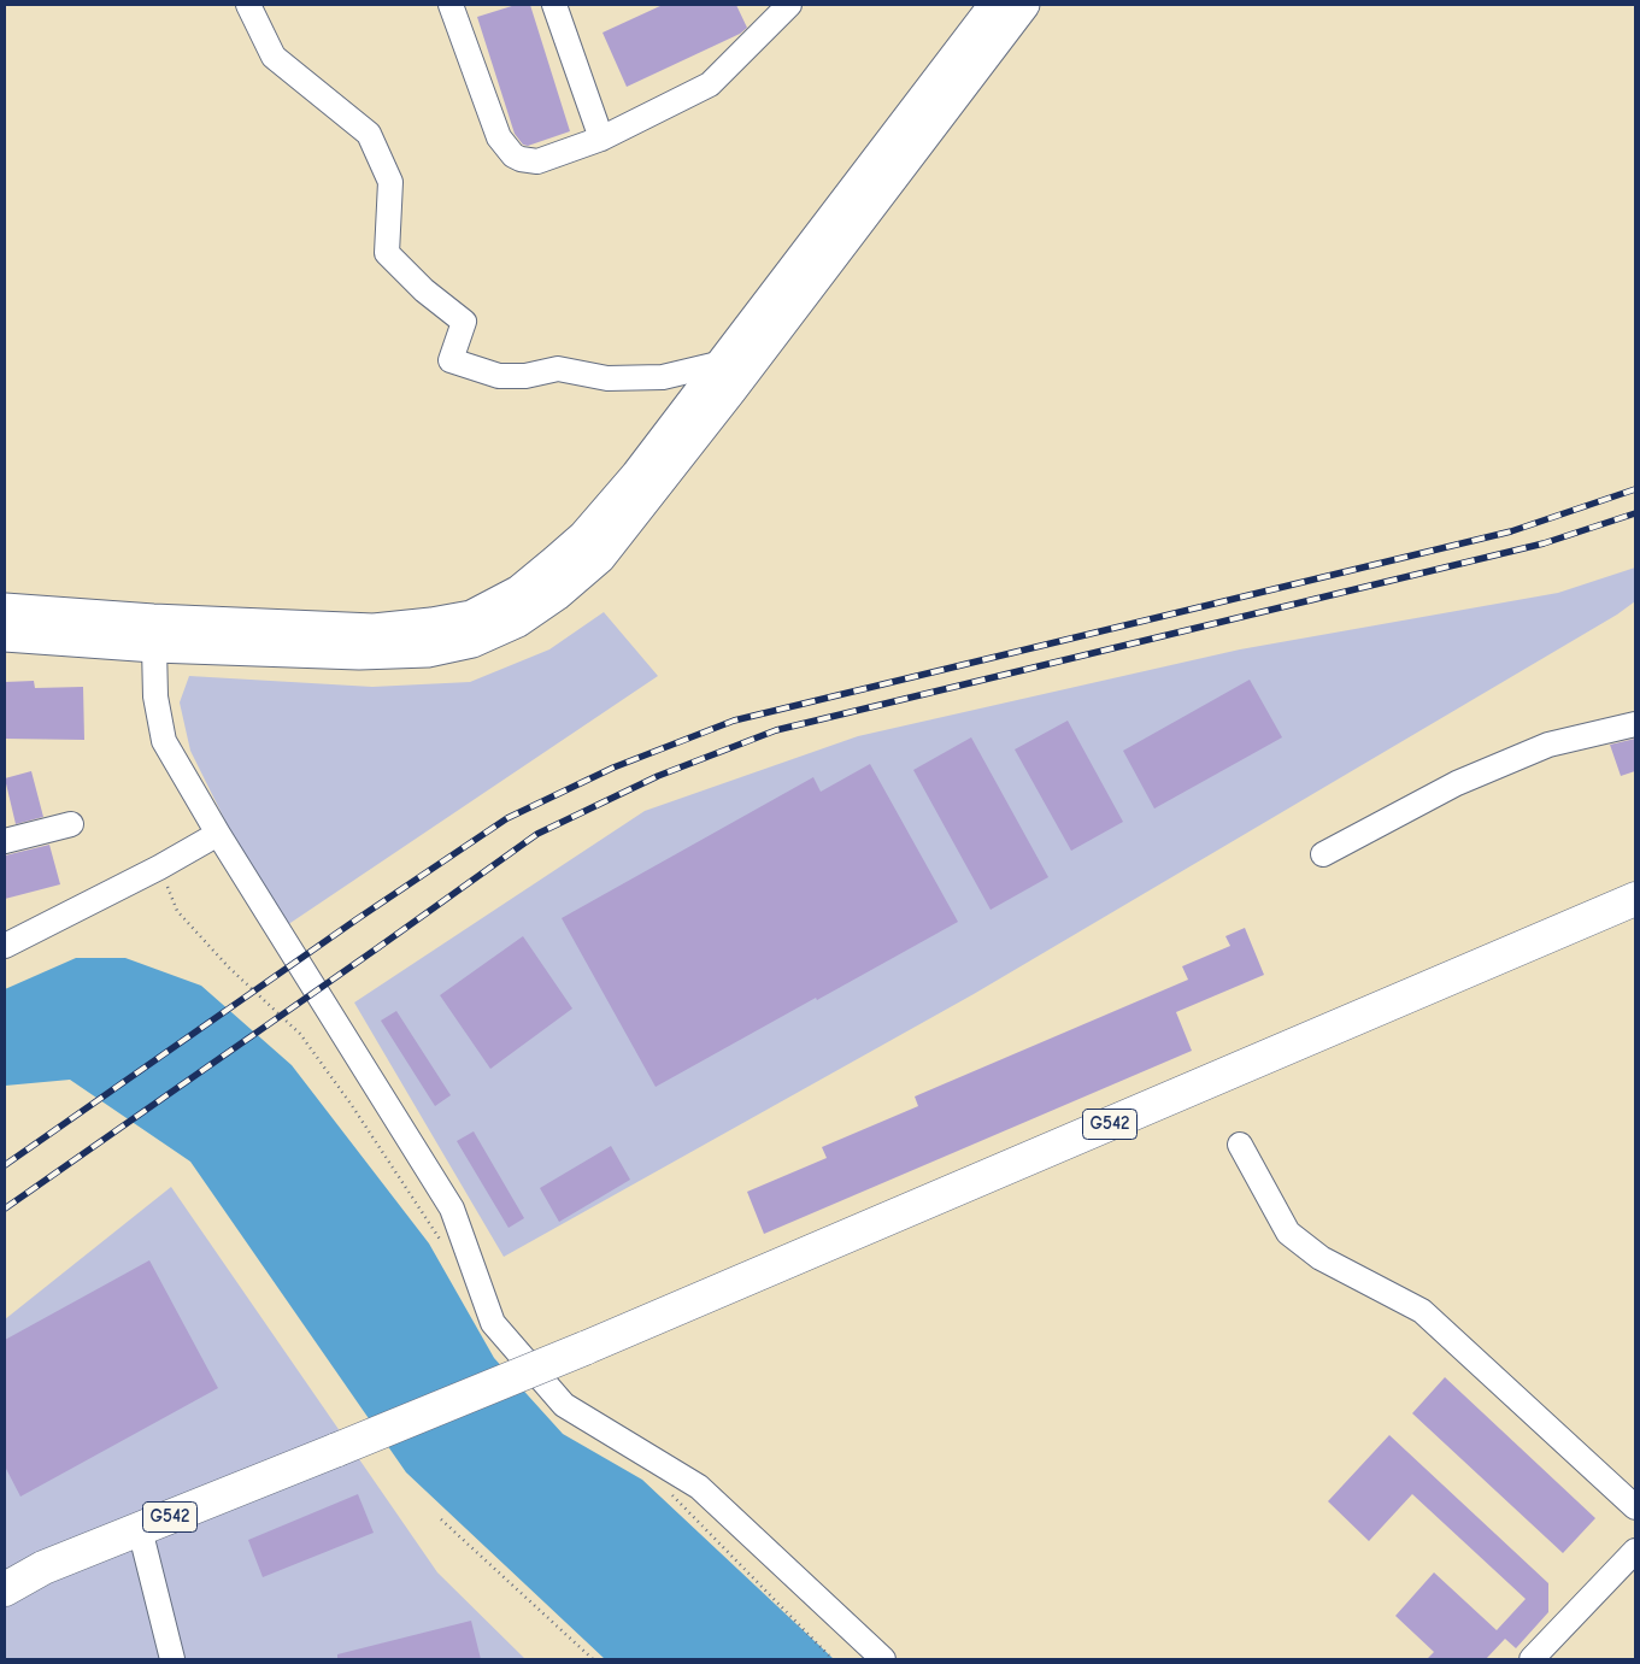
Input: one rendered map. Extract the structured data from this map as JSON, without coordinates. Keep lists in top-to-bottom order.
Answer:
{
  "streets": {
    "highway": ["G542"]
  }
}
